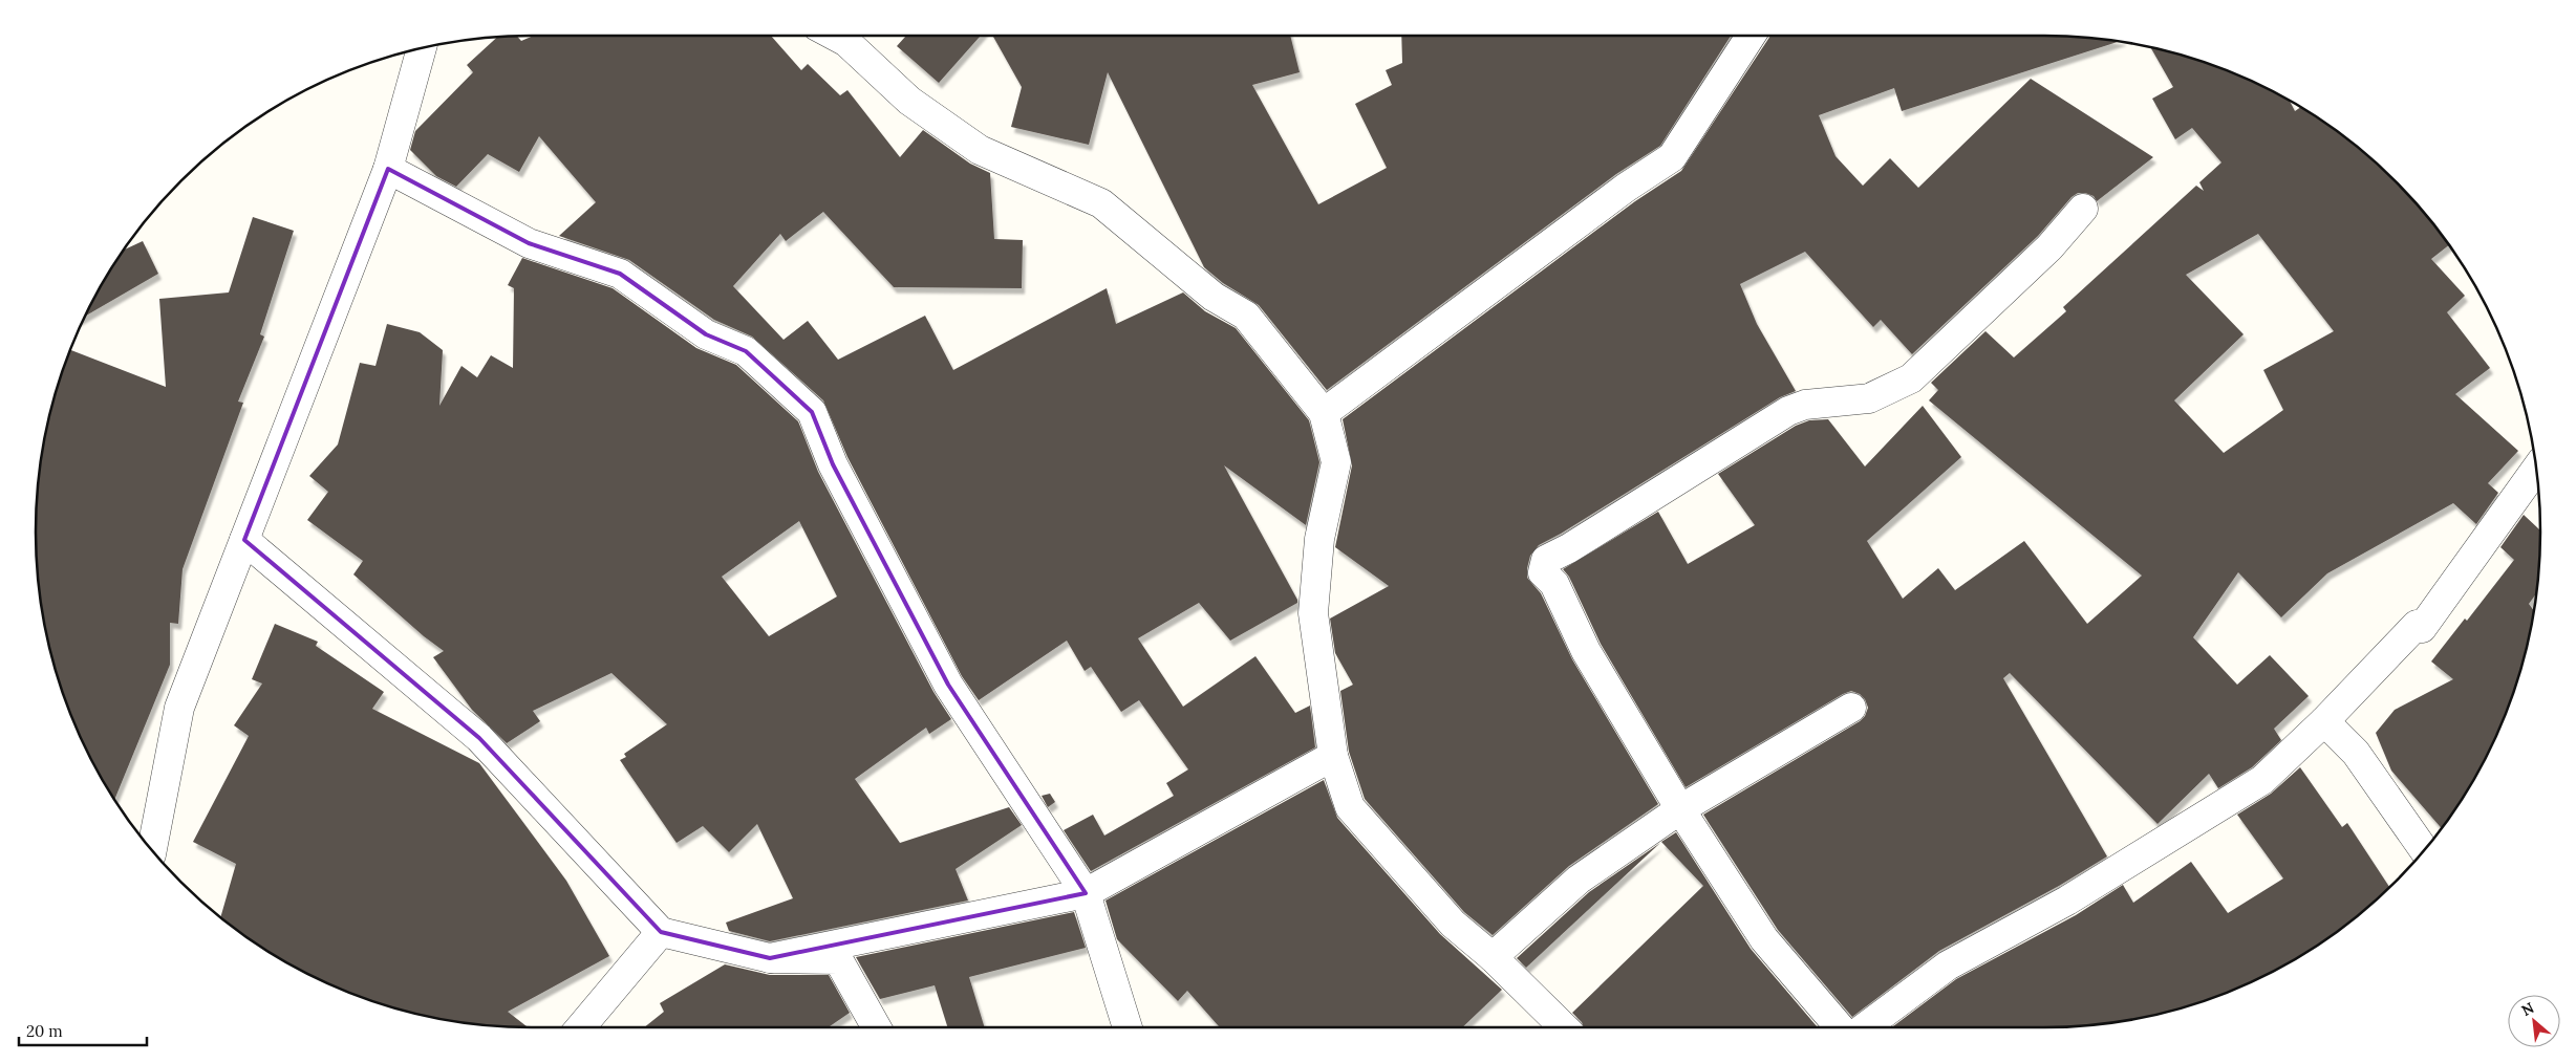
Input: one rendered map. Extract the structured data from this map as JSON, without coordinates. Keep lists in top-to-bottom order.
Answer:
{
  "scale_bar": "20 m",
  "north": "top left"
}
